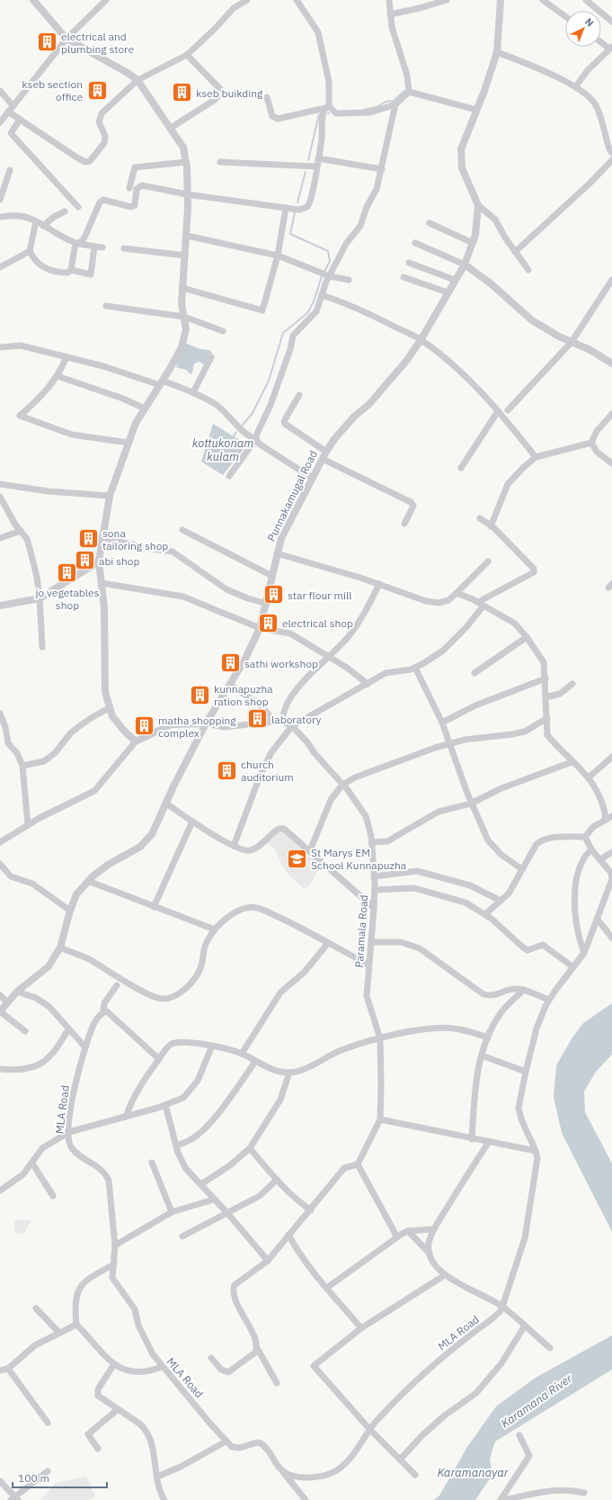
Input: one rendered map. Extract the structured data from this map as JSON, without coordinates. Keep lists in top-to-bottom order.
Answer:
{
  "streets": {
    "street": ["Punnakamugal Road", "Paramala Road", "MLA Road"]
  },
  "water": ["kottukonam kulam", "Karamana River", "Karamanayar"],
  "places": {
    "building": [
      "electrical and plumbing store",
      "kseb section office",
      "kseb buikding",
      "sona tailoring shop",
      "abi shop",
      "jo vegetables shop",
      "star flour mill",
      "electrical shop",
      "sathi workshop",
      "kunnapuzha ration shop",
      "laboratory",
      "matha shopping complex",
      "church auditorium"
    ],
    "school or university": ["St Marys EM School Kunnapuzha"]
  },
  "scale_bar": "100 m",
  "north": "top right"
}
